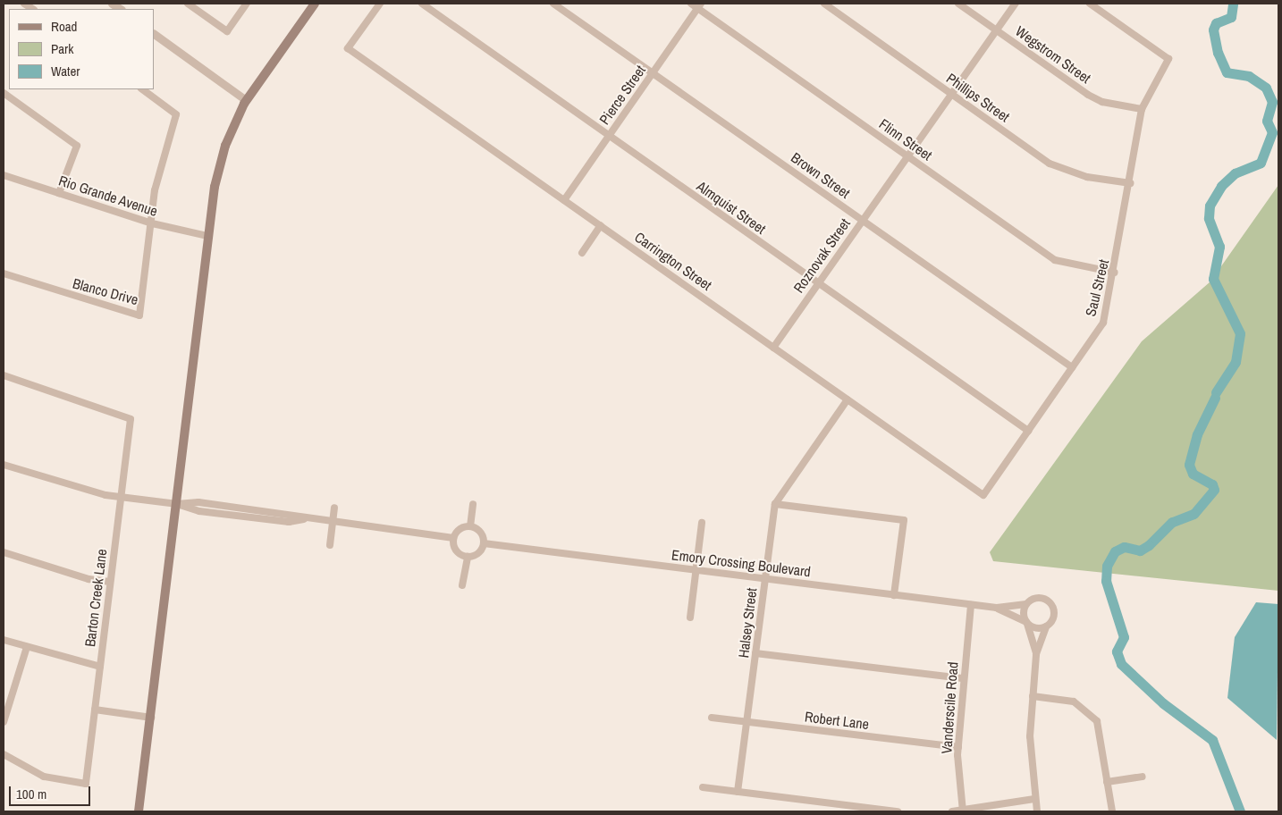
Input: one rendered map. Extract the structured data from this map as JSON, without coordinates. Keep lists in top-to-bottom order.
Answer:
{
  "streets": {
    "street": [
      "Wegstrom Street",
      "Pierce Street",
      "Phillips Street",
      "Flinn Street",
      "Brown Street",
      "Rio Grande Avenue",
      "Almquist Street",
      "Roznovak Street",
      "Carrington Street",
      "Saul Street",
      "Blanco Drive",
      "Emory Crossing Boulevard",
      "Barton Creek Lane",
      "Halsey Street",
      "Vanderscile Road",
      "Robert Lane"
    ]
  },
  "crossings": [
    ["Wegstrom Street", "Roznovak Street"],
    ["Wegstrom Street", "Saul Street"],
    ["Pierce Street", "Flinn Street"],
    ["Pierce Street", "Brown Street"],
    ["Pierce Street", "Almquist Street"],
    ["Pierce Street", "Carrington Street"],
    ["Phillips Street", "Roznovak Street"],
    ["Phillips Street", "Saul Street"],
    ["Flinn Street", "Roznovak Street"],
    ["Flinn Street", "Saul Street"],
    ["Brown Street", "Roznovak Street"],
    ["Brown Street", "Saul Street"],
    ["Rio Grande Avenue", "Blanco Drive"],
    ["Almquist Street", "Roznovak Street"],
    ["Almquist Street", "Saul Street"],
    ["Roznovak Street", "Carrington Street"],
    ["Carrington Street", "Saul Street"],
    ["Carrington Street", "Halsey Street"],
    ["Emory Crossing Boulevard", "Halsey Street"],
    ["Emory Crossing Boulevard", "Vanderscile Road"],
    ["Halsey Street", "Robert Lane"],
    ["Vanderscile Road", "Robert Lane"]
  ],
  "legend": ["Road", "Park", "Water"],
  "scale_bar": "100 m"
}
